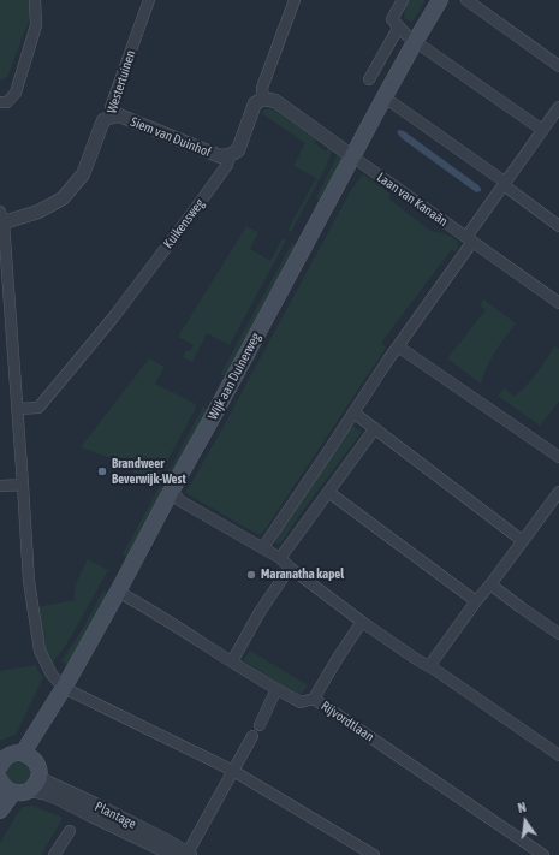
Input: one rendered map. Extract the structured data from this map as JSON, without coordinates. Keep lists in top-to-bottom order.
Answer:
{
  "streets": {
    "main road": ["Wijk aan Duinerweg"],
    "street": [
      "Westertuinen",
      "Siem van Duinhof",
      "Laan van Kanaän",
      "Kuikensweg",
      "Rijvordtlaan",
      "Plantage"
    ]
  },
  "crossings": [
    ["Westertuinen", "Siem van Duinhof"],
    ["Siem van Duinhof", "Kuikensweg"],
    ["Laan van Kanaän", "Kuikensweg"],
    ["Laan van Kanaän", "Wijk aan Duinerweg"],
    ["Wijk aan Duinerweg", "Rijvordtlaan"]
  ],
  "places": ["Brandweer Beverwijk-West", "Maranatha kapel"],
  "north": "top"
}
